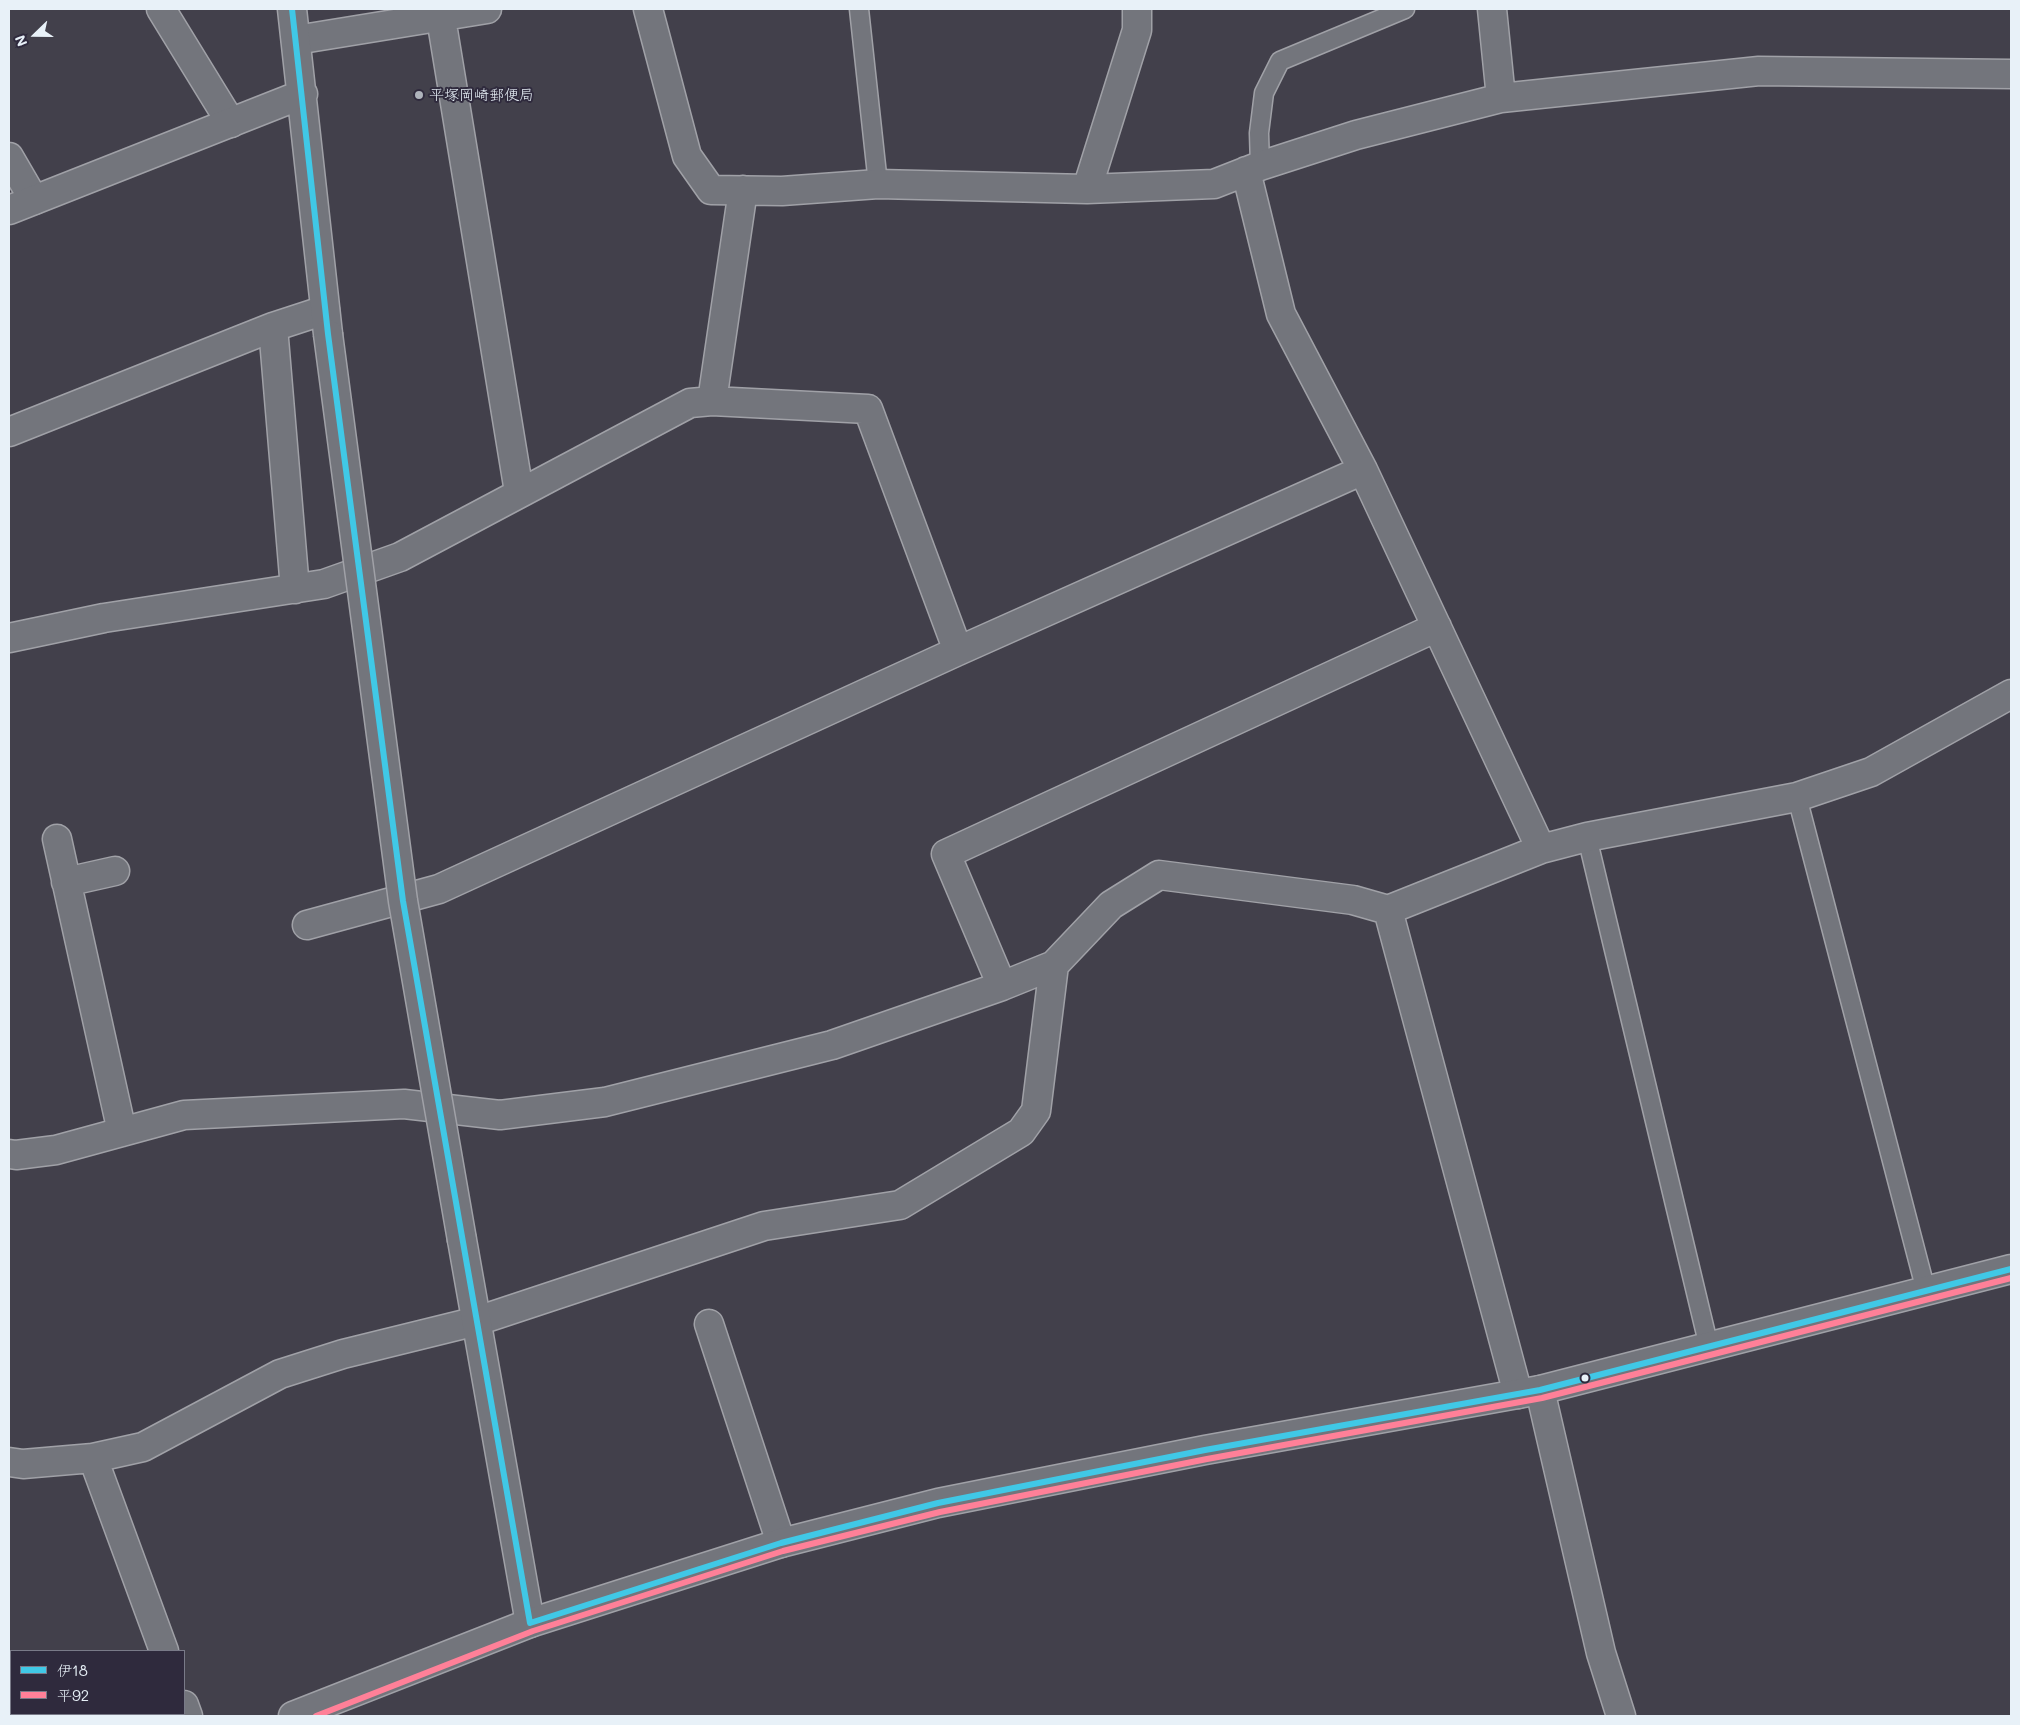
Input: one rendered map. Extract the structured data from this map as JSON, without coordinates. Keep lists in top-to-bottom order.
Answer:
{
  "places": ["平塚岡崎郵便局"],
  "lines": ["transit line 伊18", "transit line 平92"],
  "legend": ["伊18", "平92"],
  "north": "left"
}
